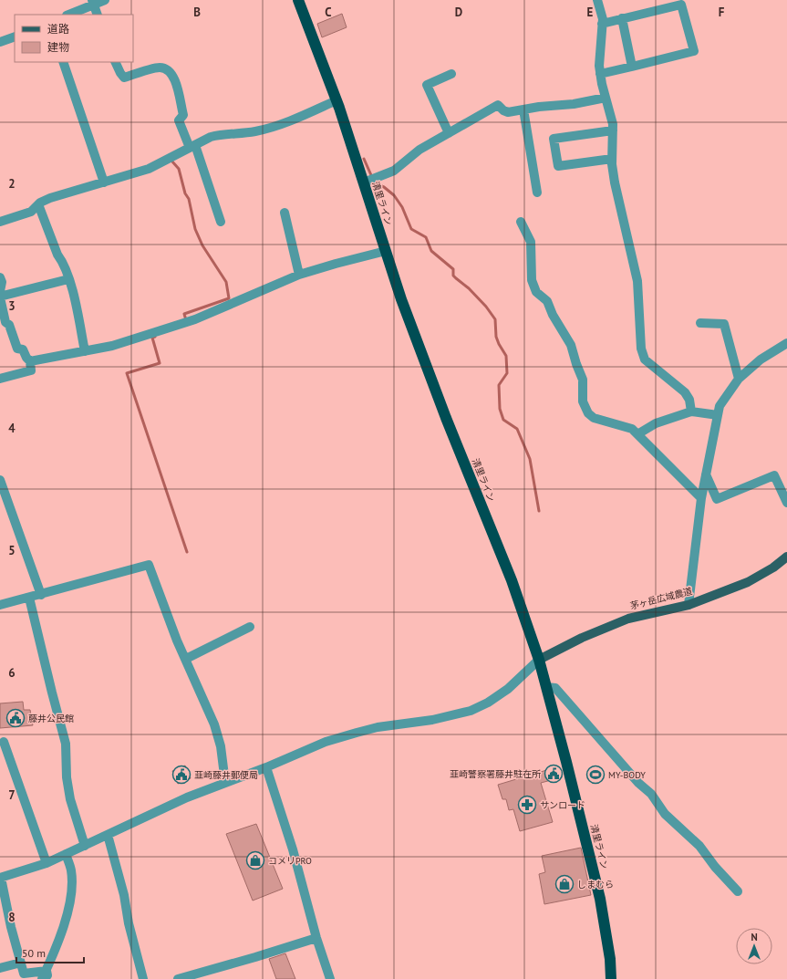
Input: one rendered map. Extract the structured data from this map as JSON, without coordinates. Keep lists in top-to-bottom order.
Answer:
{
  "streets": {
    "highway": ["清里ライン"],
    "main road": ["茅ヶ岳広域農道"]
  },
  "crossings": [
    ["清里ライン", "茅ヶ岳広域農道"]
  ],
  "places": {
    "public building": ["藤井公民館", "韮崎警察署藤井駐在所", "韮崎藤井郵便局"],
    "sports": ["MY-BODY"],
    "pharmacy": ["サンロード"],
    "shop": ["コメリPRO", "しまむら"]
  },
  "legend": ["道路", "建物"],
  "scale_bar": "50 m",
  "north": "top",
  "grid": {
    "columns": [
      "B",
      "C",
      "D",
      "E",
      "F"
    ],
    "rows": [
      "2",
      "3",
      "4",
      "5",
      "6",
      "7",
      "8"
    ]
  }
}
